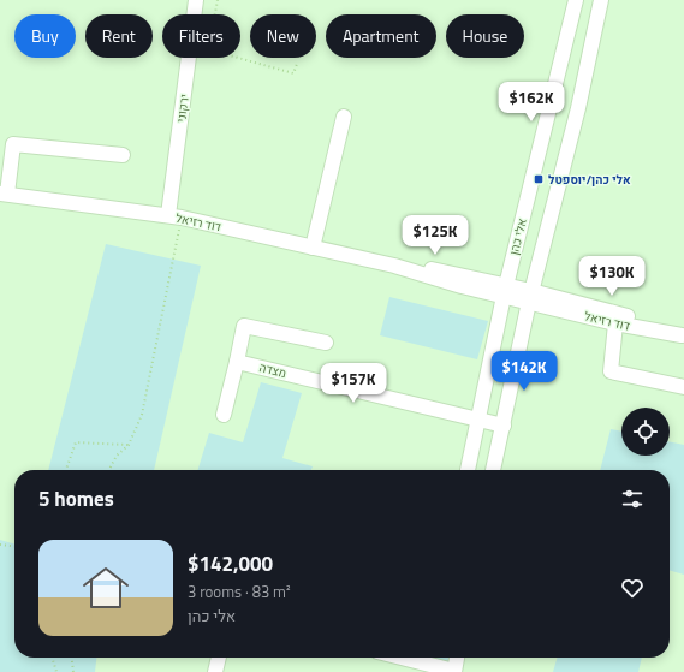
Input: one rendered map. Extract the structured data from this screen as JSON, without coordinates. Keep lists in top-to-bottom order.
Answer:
{
  "streets": {
    "street": [
      "ירקוני",
      "דוד רזיאל",
      "אלי כהן",
      "מצדה"
    ]
  },
  "crossings": [
    ["ירקוני", "דוד רזיאל"],
    ["דוד רזיאל", "אלי כהן"],
    ["אלי כהן", "מצדה"]
  ],
  "places": {
    "transit": ["אלי כהן/יוספטל"]
  },
  "page": {
    "chip": [
      "Buy",
      "Rent",
      "Filters",
      "New",
      "Apartment",
      "House"
    ],
    "price": [
      "$162K",
      "$125K",
      "$130K",
      "$142K",
      "$157K"
    ],
    "heading": "5 homes",
    "list": [
      {
        "name": "$142,000",
        "note": "3 rooms · 83 m² · אלי כהן"
      }
    ]
  }
}
